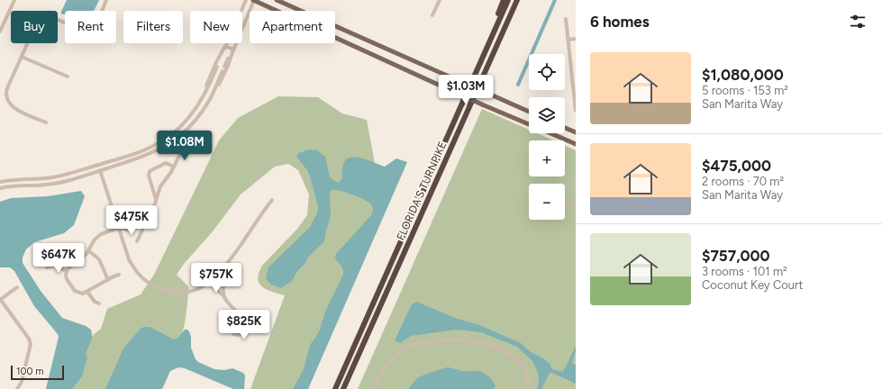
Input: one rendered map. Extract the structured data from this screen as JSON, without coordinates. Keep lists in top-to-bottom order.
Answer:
{
  "streets": {
    "highway": ["FLORIDA'S TURNPIKE"]
  },
  "scale_bar": "100 m",
  "page": {
    "heading": "6 homes",
    "chip": [
      "Buy",
      "Rent",
      "Filters",
      "New",
      "Apartment"
    ],
    "list": [
      {
        "name": "$1,080,000",
        "note": "5 rooms · 153 m² · San Marita Way"
      },
      {
        "name": "$475,000",
        "note": "2 rooms · 70 m² · San Marita Way"
      },
      {
        "name": "$757,000",
        "note": "3 rooms · 101 m² · Coconut Key Court"
      }
    ],
    "map_buttons": ["+", "−"],
    "price": [
      "$1.03M",
      "$1.08M",
      "$475K",
      "$647K",
      "$757K",
      "$825K"
    ],
    "scale": "100 m"
  }
}
